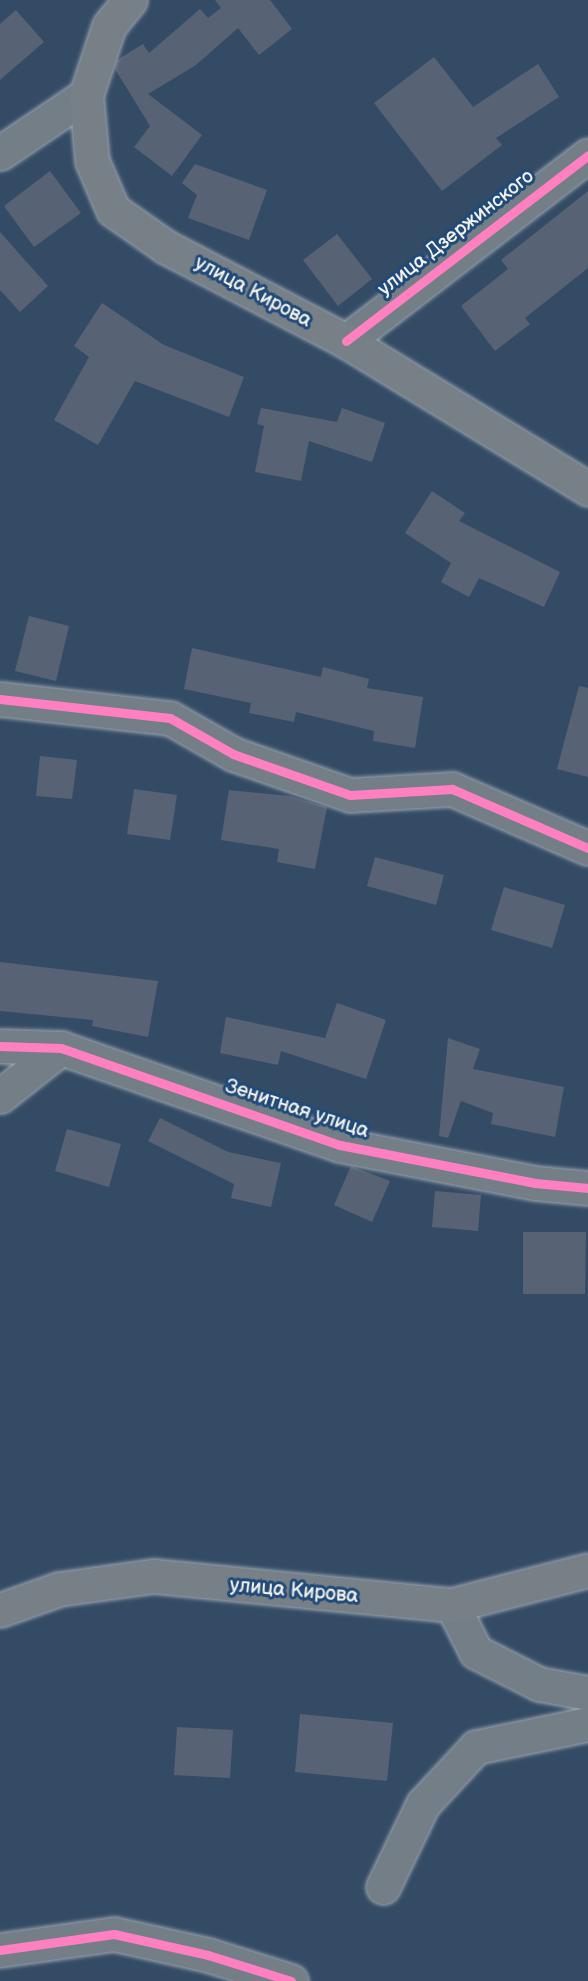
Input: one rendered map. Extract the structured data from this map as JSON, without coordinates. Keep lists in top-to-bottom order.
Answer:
{
  "streets": {
    "main road": ["улица Кирова"],
    "street": ["улица Дзержинского", "Зенитная улица"]
  },
  "crossings": [
    ["улица Дзержинского", "улица Кирова"]
  ]
}
